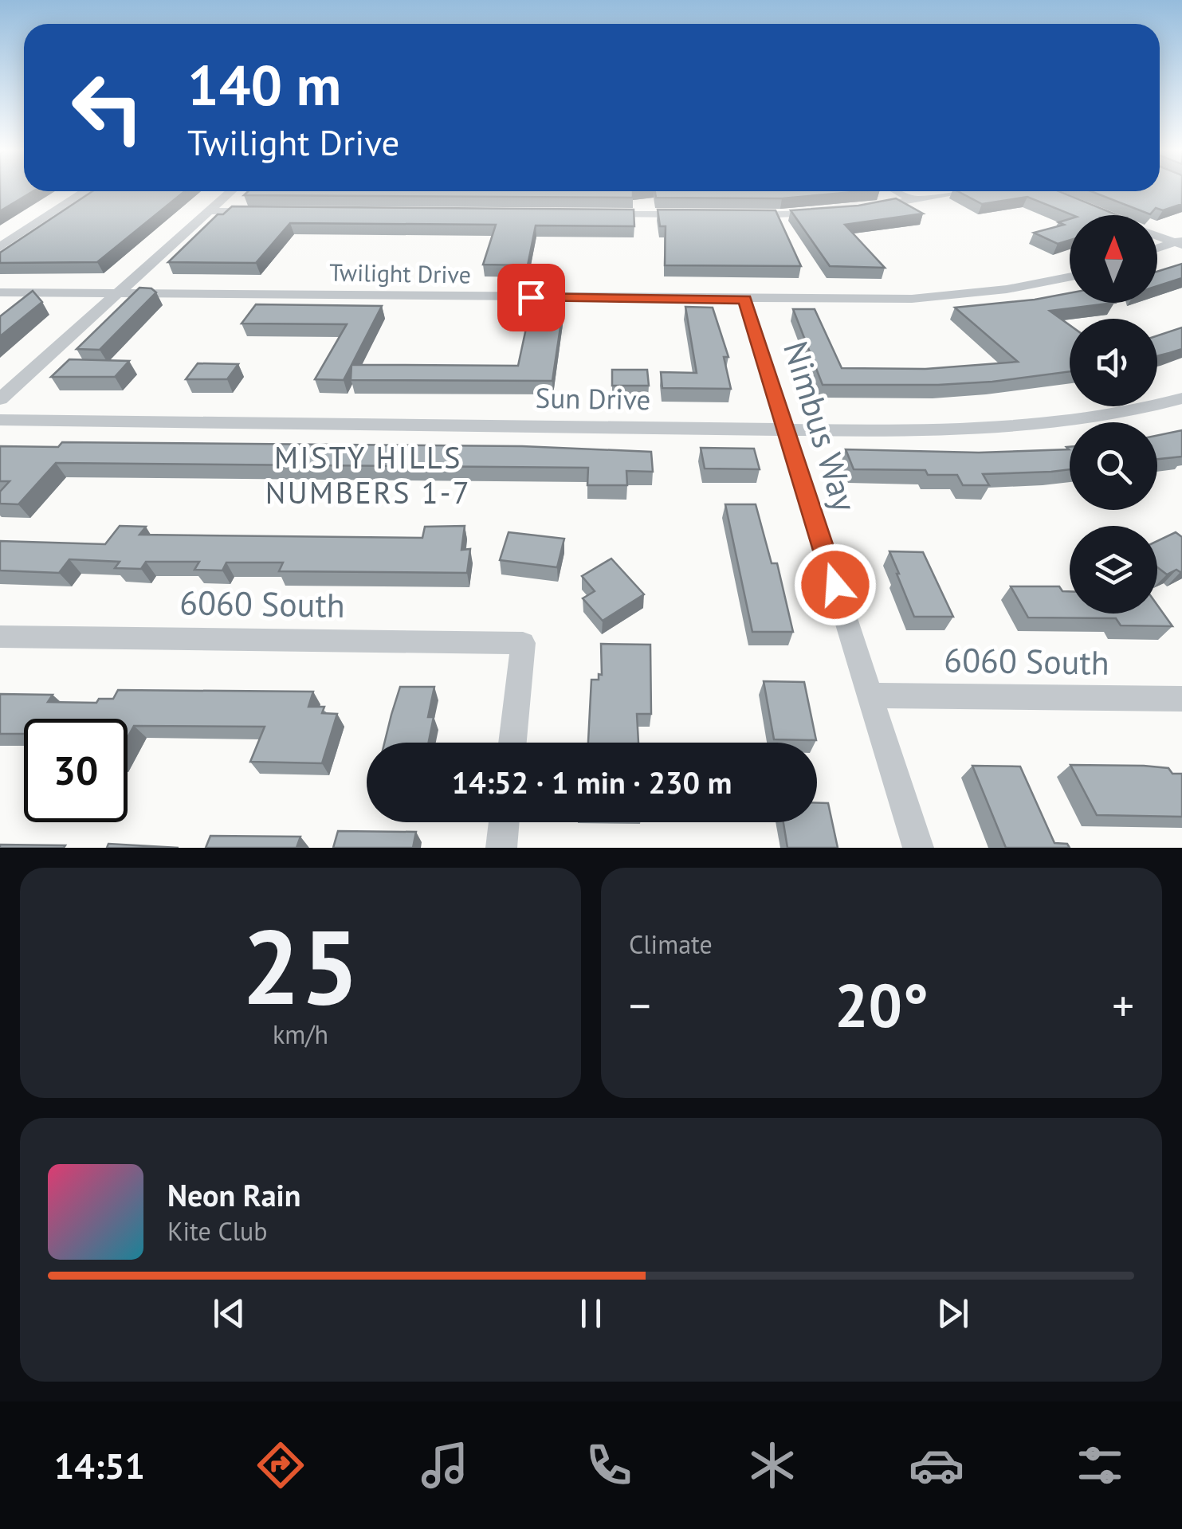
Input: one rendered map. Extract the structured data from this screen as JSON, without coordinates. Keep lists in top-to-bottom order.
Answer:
{
  "streets": {
    "street": [
      "Twilight Drive",
      "Sun Drive",
      "Nimbus Way",
      "6060 South"
    ]
  },
  "crossings": [
    ["Twilight Drive", "Nimbus Way"],
    ["Sun Drive", "Nimbus Way"],
    ["Nimbus Way", "6060 South"]
  ],
  "districts": ["MISTY HILLS NUMBERS 1-7"],
  "north": "top",
  "page": {
    "turn": ["140 m", "Twilight Drive"],
    "limit": "30",
    "trip": "14:52 · 1 min · 230 m",
    "tile": [
      ["25", "km/h"],
      "Climate"
    ],
    "heat": ["−", "20°", "+"],
    "song": ["Neon Rain", "Kite Club"],
    "tabs": "14:51"
  }
}
